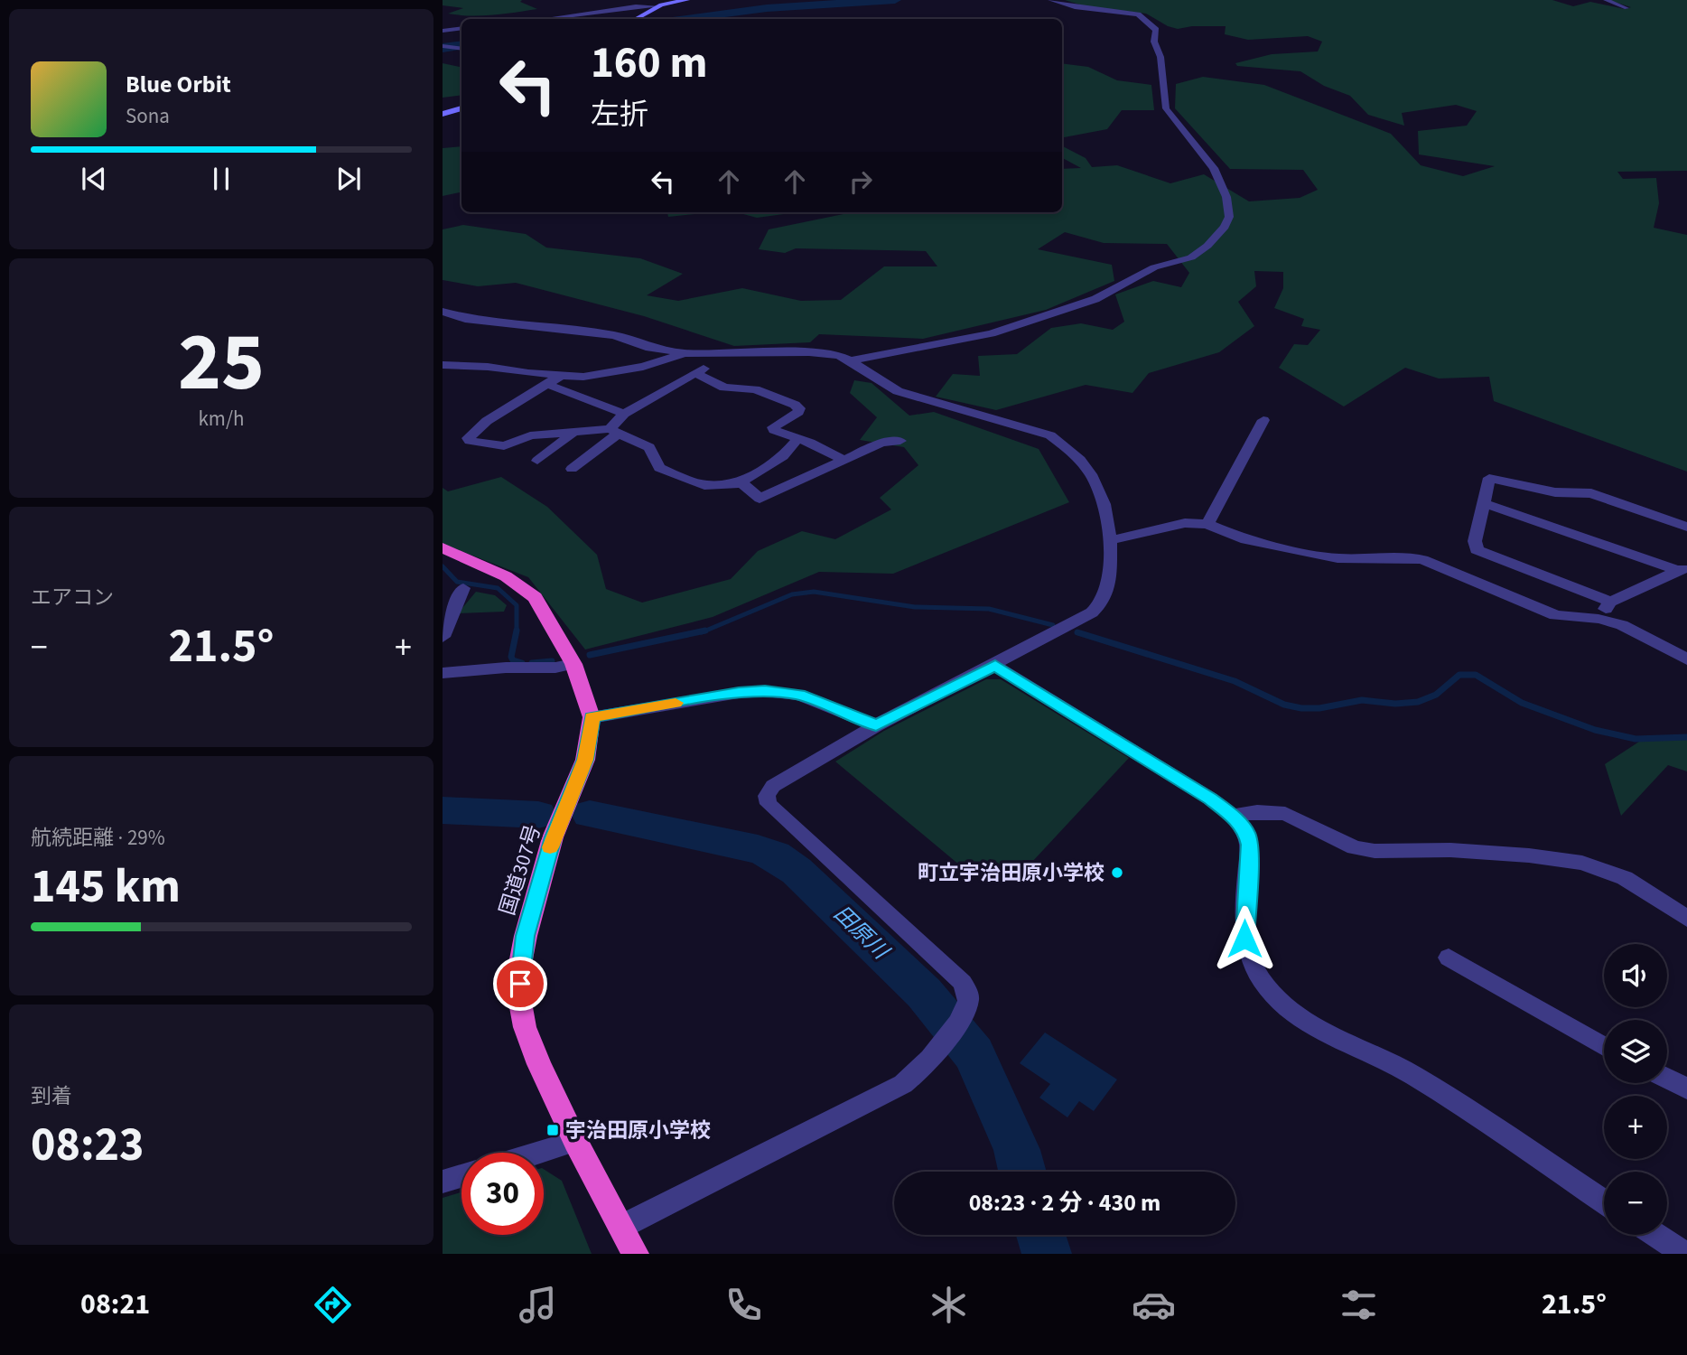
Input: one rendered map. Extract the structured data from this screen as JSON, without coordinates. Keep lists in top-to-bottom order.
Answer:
{
  "streets": {
    "highway": ["国道307号"]
  },
  "water": ["田原川"],
  "places": {
    "other": ["町立宇治田原小学校"],
    "transit": ["宇治田原小学校"]
  },
  "page": {
    "turn": ["160 m", "左折"],
    "song": ["Blue Orbit", "Sona"],
    "tile": [
      ["25", "km/h"],
      "エアコン",
      ["航続距離 · 29%", "145 km"],
      ["到着", "08:23"]
    ],
    "heat": ["−", "21.5°", "+"],
    "map_buttons": ["+", "−"],
    "limit": "30",
    "trip": "08:23 · 2 分 · 430 m",
    "tabs": ["08:21", "21.5°"]
  }
}
